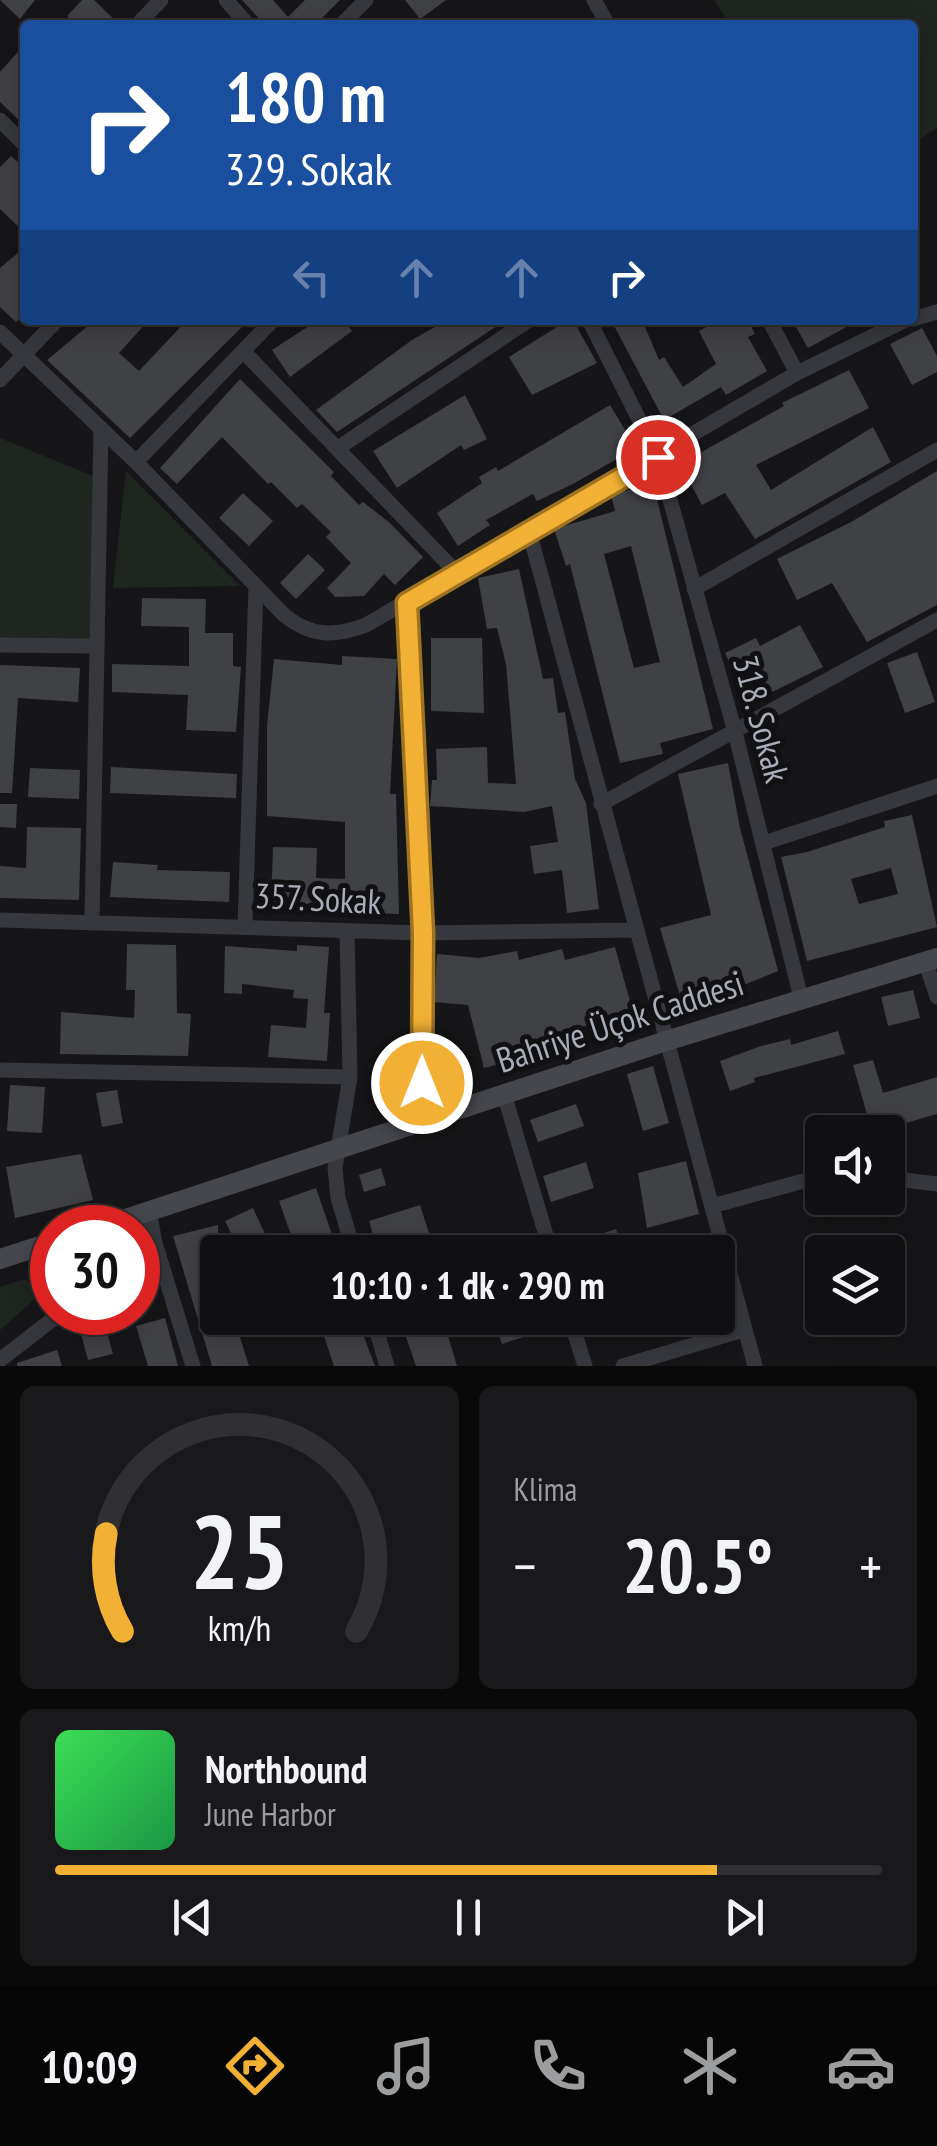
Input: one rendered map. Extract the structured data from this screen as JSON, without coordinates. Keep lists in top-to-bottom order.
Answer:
{
  "streets": {
    "street": ["318. Sokak", "357. Sokak", "Bahriye Üçok Caddesi"]
  },
  "crossings": [
    ["318. Sokak", "Bahriye Üçok Caddesi"]
  ],
  "page": {
    "turn": ["180 m", "329. Sokak"],
    "limit": "30",
    "trip": "10:10 · 1 dk · 290 m",
    "tile": "Klima",
    "heat": ["−", "20.5°", "+"],
    "song": ["Northbound", "June Harbor"],
    "tabs": "10:09",
    "gauge": ["25", "km/h"]
  }
}
